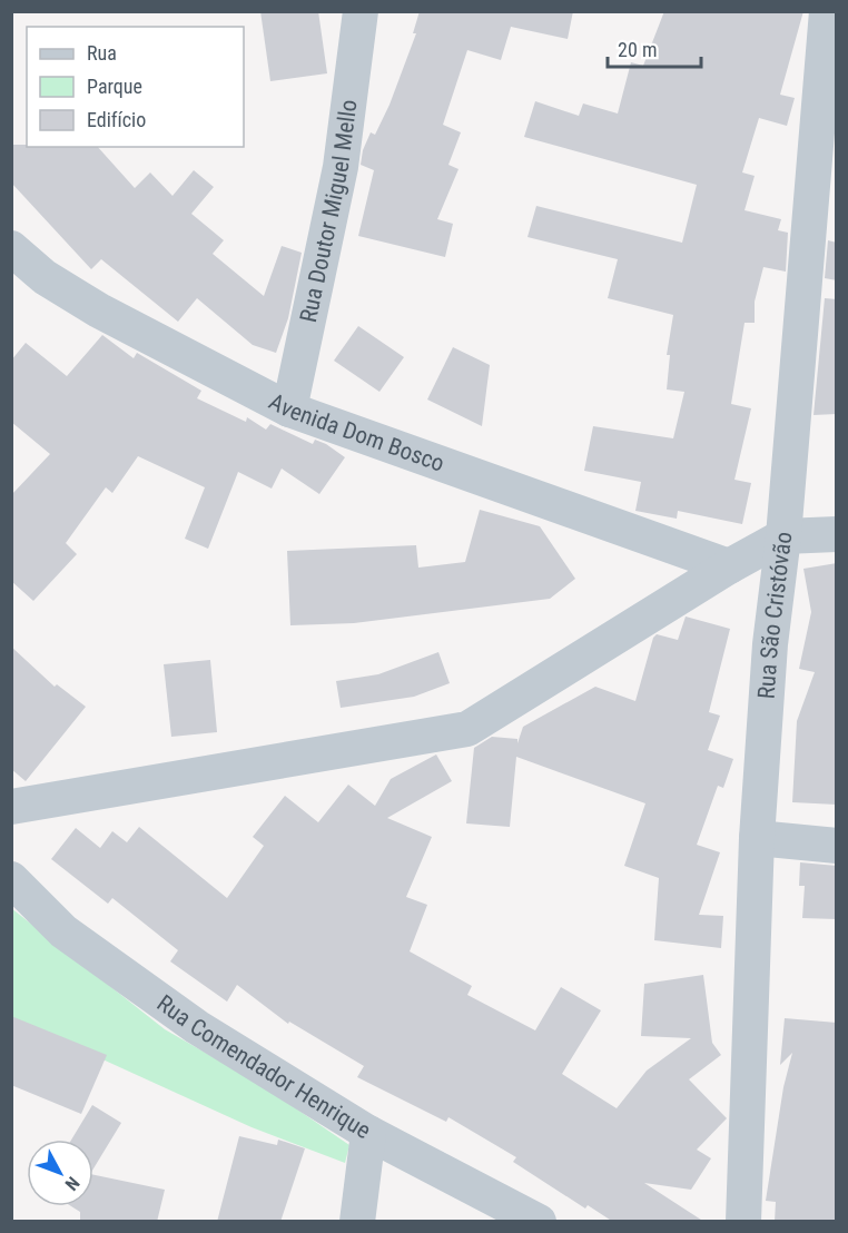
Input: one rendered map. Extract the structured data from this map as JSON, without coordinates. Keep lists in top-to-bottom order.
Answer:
{
  "streets": {
    "street": [
      "Rua Doutor Miguel Mello",
      "Avenida Dom Bosco",
      "Rua São Cristóvão",
      "Rua Comendador Henrique"
    ]
  },
  "crossings": [
    ["Rua Doutor Miguel Mello", "Avenida Dom Bosco"]
  ],
  "legend": ["Rua", "Parque", "Edifício"],
  "scale_bar": "20 m",
  "north": "bottom right"
}
